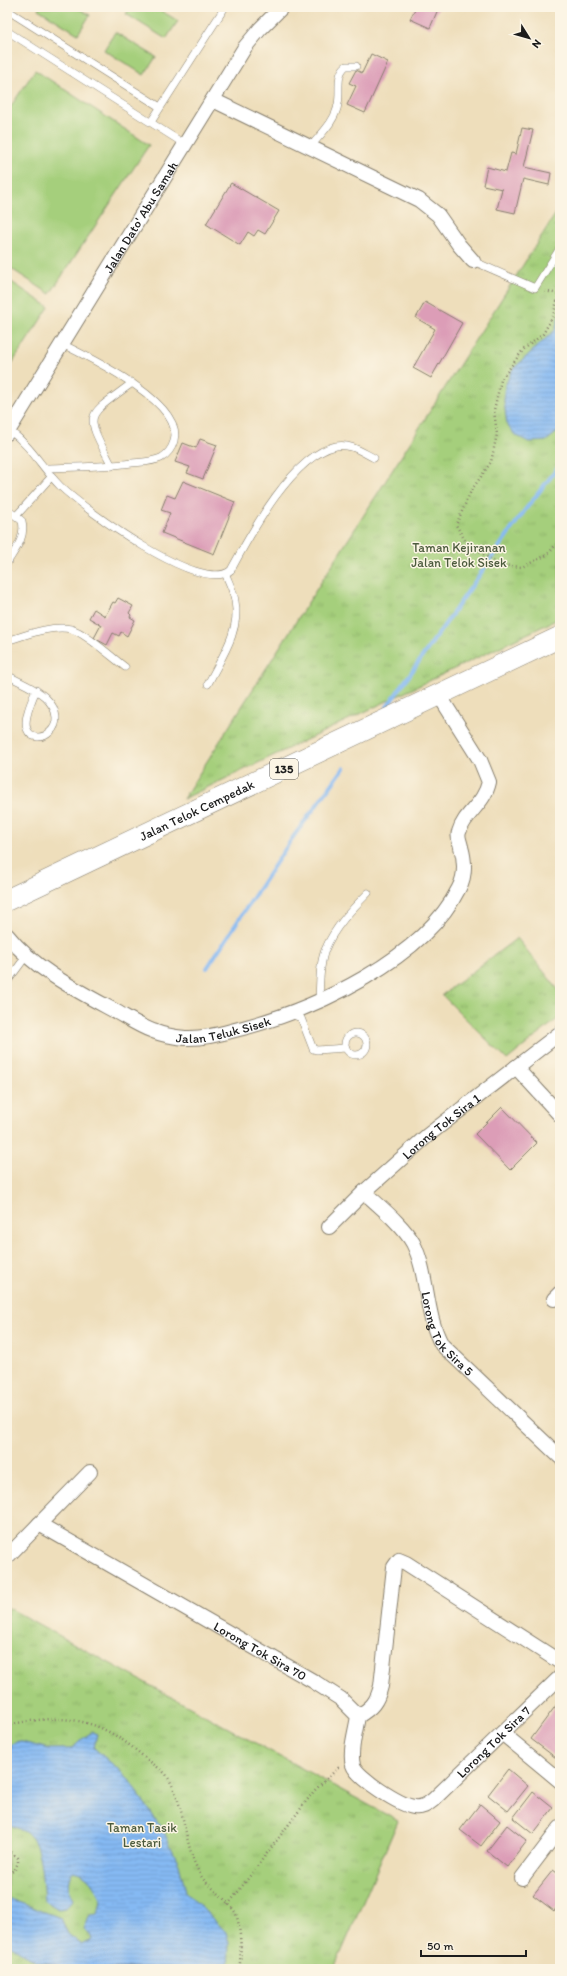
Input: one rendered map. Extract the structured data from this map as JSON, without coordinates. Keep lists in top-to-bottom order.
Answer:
{
  "streets": {
    "main road": ["135", "Jalan Telok Cempedak"],
    "street": [
      "Jalan Dato' Abu Samah",
      "Jalan Teluk Sisek",
      "Lorong Tok Sira 1",
      "Lorong Tok Sira 5",
      "Lorong Tok Sira 70",
      "Lorong Tok Sira 7"
    ]
  },
  "crossings": [
    ["Jalan Telok Cempedak", "Jalan Teluk Sisek"],
    ["Lorong Tok Sira 1", "Lorong Tok Sira 5"]
  ],
  "parks": ["Taman Kejiranan Jalan Telok Sisek", "Taman Tasik Lestari"],
  "scale_bar": "50 m",
  "north": "bottom right"
}
